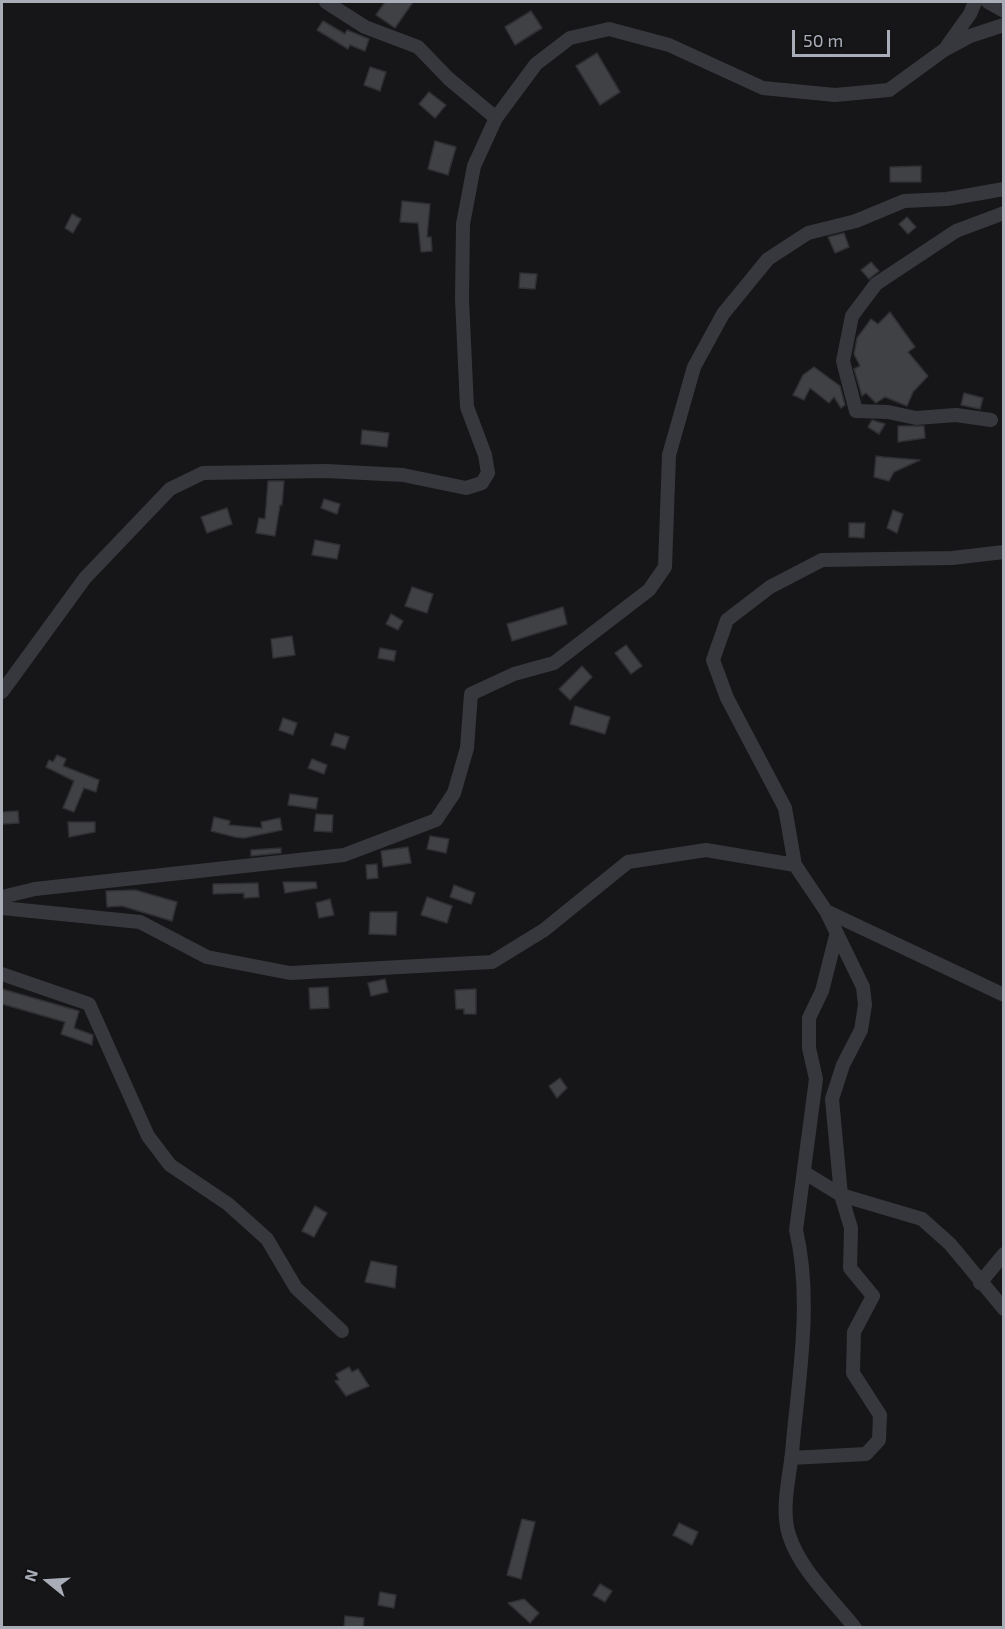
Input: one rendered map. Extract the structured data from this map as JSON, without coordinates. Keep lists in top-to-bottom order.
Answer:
{
  "scale_bar": "50 m",
  "north": "left"
}
